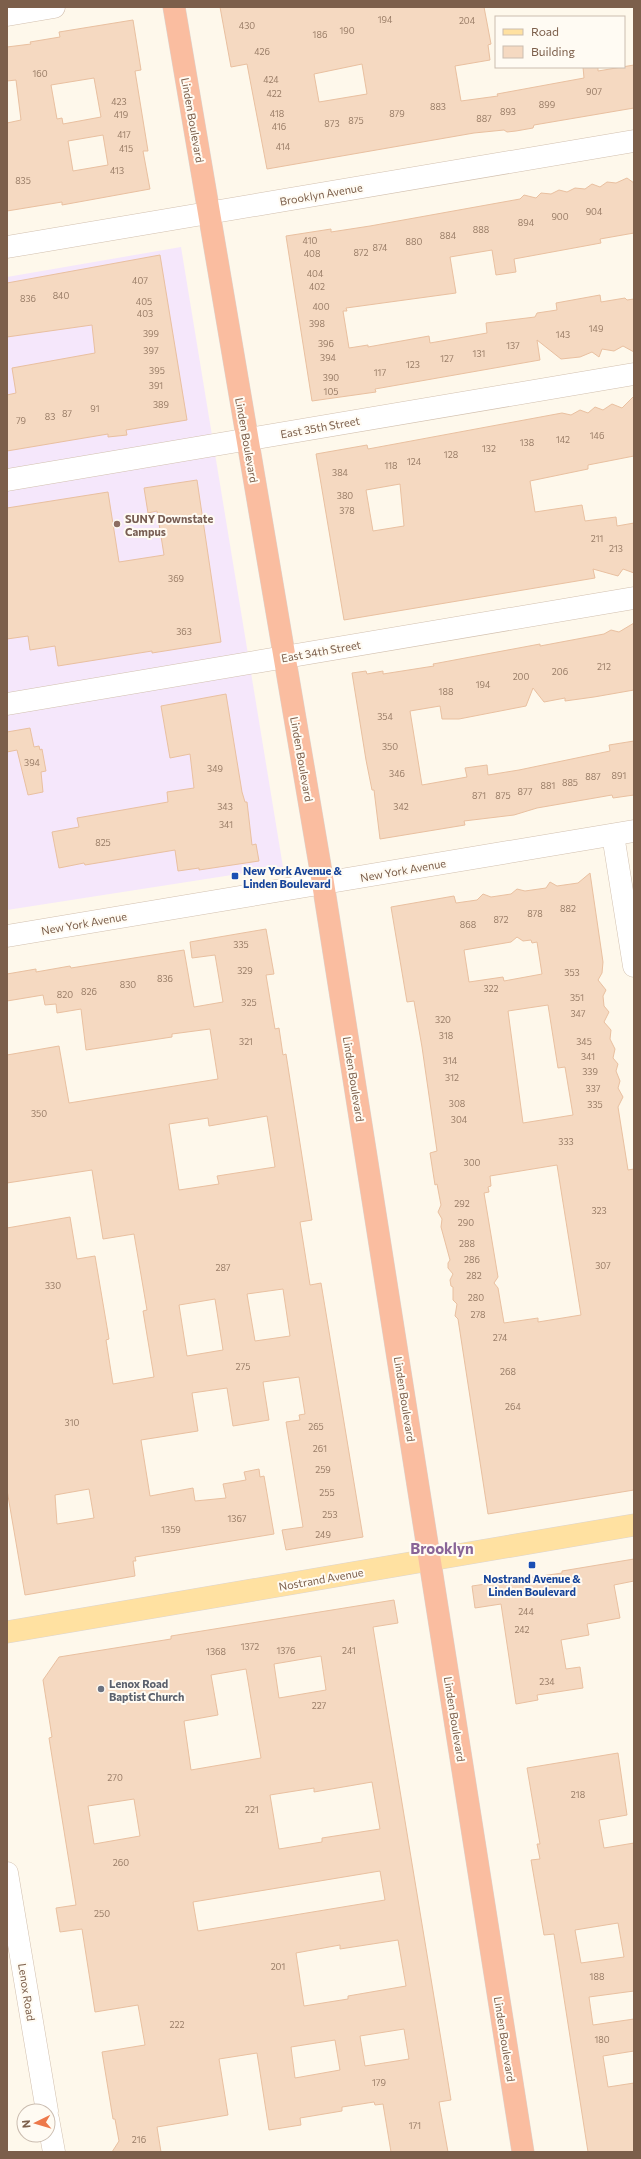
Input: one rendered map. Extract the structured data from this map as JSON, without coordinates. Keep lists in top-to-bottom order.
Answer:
{
  "streets": {
    "highway": ["Linden Boulevard"],
    "main road": ["Nostrand Avenue"],
    "street": [
      "Brooklyn Avenue",
      "East 35th Street",
      "East 34th Street",
      "New York Avenue",
      "Lenox Road"
    ]
  },
  "crossings": [
    ["Linden Boulevard", "Brooklyn Avenue"],
    ["Linden Boulevard", "East 35th Street"],
    ["Linden Boulevard", "East 34th Street"],
    ["Linden Boulevard", "New York Avenue"],
    ["Linden Boulevard", "Nostrand Avenue"]
  ],
  "districts": ["Brooklyn"],
  "places": {
    "other": ["SUNY Downstate Campus", "Lenox Road Baptist Church"],
    "transit": ["New York Avenue & Linden Boulevard", "Nostrand Avenue & Linden Boulevard"]
  },
  "house_numbers": [
    "194",
    "204",
    "430",
    "190",
    "186",
    "426",
    "160",
    "424",
    "907",
    "422",
    "423",
    "899",
    "883",
    "893",
    "418",
    "879",
    "419",
    "887",
    "875",
    "873",
    "416",
    "417",
    "414",
    "415",
    "413",
    "835",
    "904",
    "900",
    "894",
    "888",
    "884",
    "410",
    "880",
    "874",
    "872",
    "408",
    "404",
    "407",
    "402",
    "840",
    "836",
    "405",
    "400",
    "403",
    "398",
    "149",
    "399",
    "143",
    "396",
    "137",
    "397",
    "131",
    "394",
    "127",
    "123",
    "395",
    "117",
    "390",
    "391",
    "105",
    "389",
    "91",
    "87",
    "83",
    "79",
    "146",
    "142",
    "138",
    "132",
    "128",
    "124",
    "118",
    "384",
    "380",
    "378",
    "211",
    "213",
    "369",
    "363",
    "212",
    "206",
    "200",
    "194",
    "188",
    "354",
    "350",
    "394",
    "349",
    "346",
    "891",
    "887",
    "885",
    "881",
    "877",
    "871",
    "875",
    "343",
    "342",
    "341",
    "825",
    "882",
    "878",
    "872",
    "868",
    "335",
    "329",
    "353",
    "836",
    "830",
    "322",
    "826",
    "820",
    "351",
    "325",
    "347",
    "320",
    "318",
    "321",
    "345",
    "341",
    "314",
    "339",
    "312",
    "337",
    "308",
    "335",
    "350",
    "304",
    "333",
    "300",
    "292",
    "323",
    "290",
    "288",
    "286",
    "307",
    "287",
    "282",
    "330",
    "280",
    "278",
    "274",
    "275",
    "268",
    "264",
    "310",
    "265",
    "261",
    "259",
    "255",
    "253",
    "1367",
    "1359",
    "249",
    "244",
    "242",
    "1372",
    "1376",
    "241",
    "1368",
    "234",
    "227",
    "270",
    "218",
    "221",
    "260",
    "250",
    "201",
    "188",
    "222",
    "180",
    "179",
    "171",
    "216"
  ],
  "legend": ["Road", "Building"],
  "north": "left"
}
